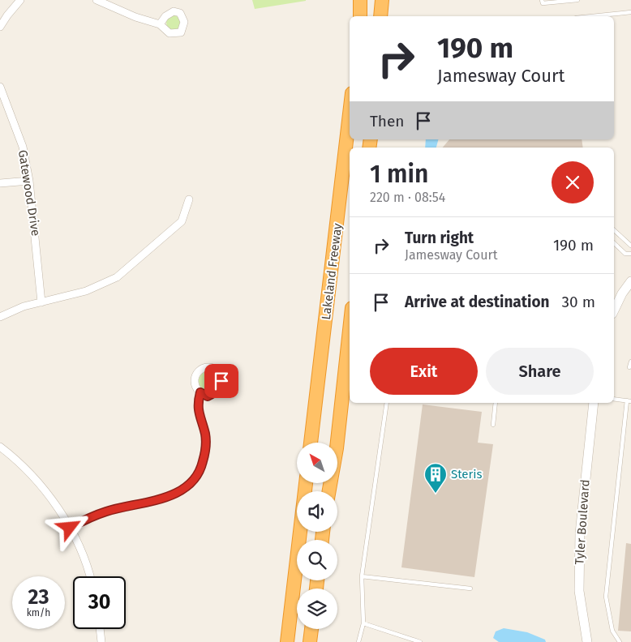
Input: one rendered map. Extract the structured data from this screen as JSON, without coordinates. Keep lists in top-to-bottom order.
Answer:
{
  "streets": {
    "highway": ["Lakeland Freeway"],
    "street": ["Gatewood Drive", "Tyler Boulevard"]
  },
  "places": {
    "building": ["Steris"]
  },
  "north": "top left",
  "page": {
    "turn": ["190 m", "Jamesway Court"],
    "then": "Then",
    "heading": ["1 min", "220 m · 08:54"],
    "list": [
      {
        "name": "Turn right",
        "note": "Jamesway Court",
        "value": "190 m"
      },
      {
        "name": "Arrive at destination",
        "value": "30 m"
      }
    ],
    "buttons": ["Exit", "Share"],
    "speed": "23 km/h",
    "limit": "30"
  }
}
